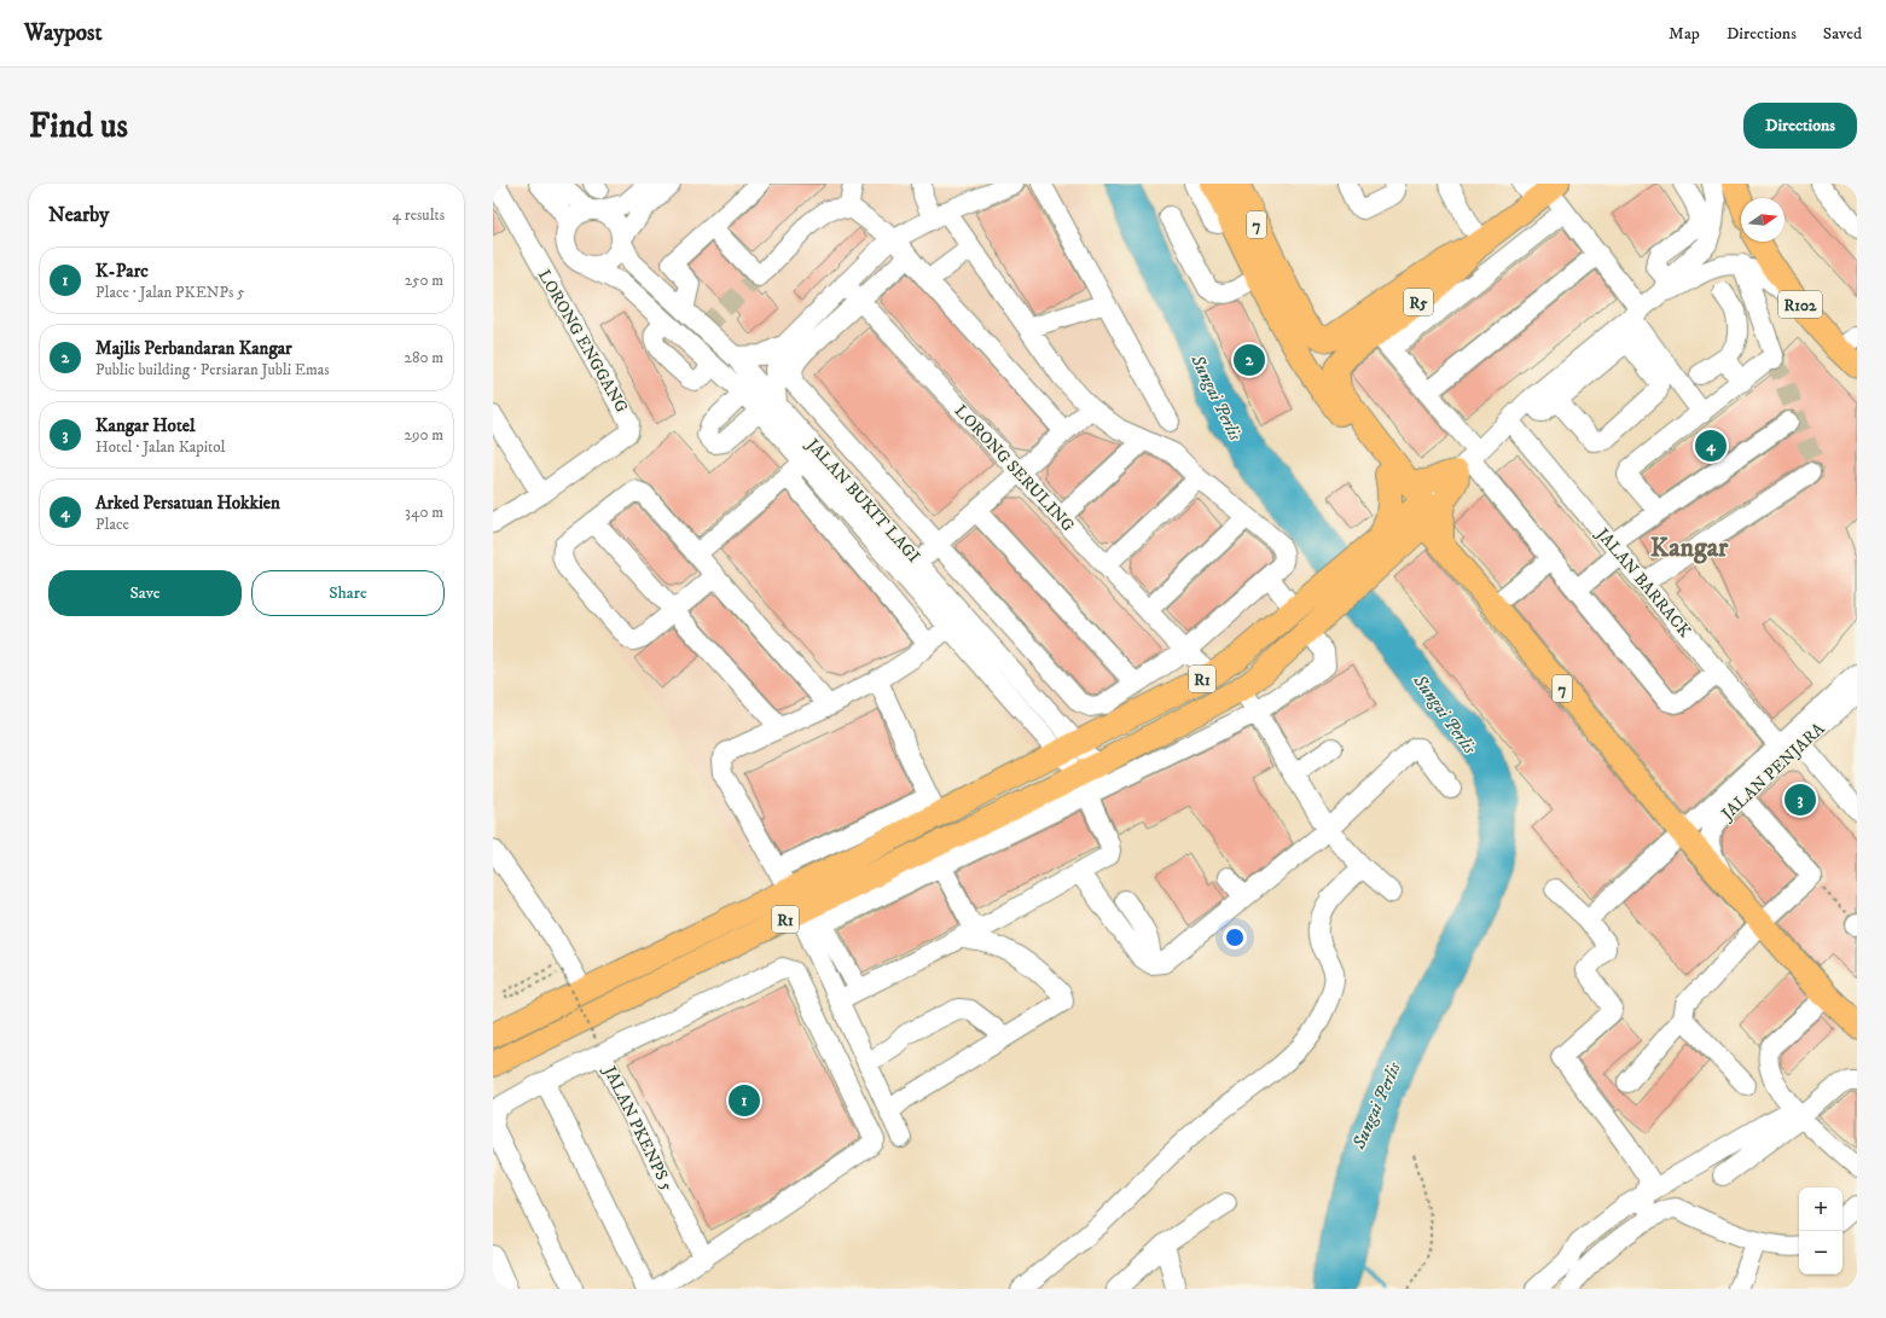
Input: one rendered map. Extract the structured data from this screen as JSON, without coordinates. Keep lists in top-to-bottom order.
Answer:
{
  "streets": {
    "main road": [
      "7",
      "R5",
      "R102",
      "R1"
    ],
    "street": [
      "LORONG ENGGANG",
      "LORONG SERULING",
      "JALAN BUKIT LAGI",
      "JALAN BARRACK",
      "JALAN PENJARA",
      "JALAN PKENPS 5"
    ]
  },
  "crossings": [
    ["7", "R5"],
    ["7", "R1"],
    ["7", "JALAN PENJARA"],
    ["LORONG SERULING", "R1"],
    ["JALAN BUKIT LAGI", "R1"],
    ["JALAN BARRACK", "JALAN PENJARA"]
  ],
  "districts": ["Kangar"],
  "water": ["Sungai Perlis"],
  "north": "right",
  "page": {
    "header": "Waypost",
    "nav": ["Map", "Directions", "Saved"],
    "buttons": [
      "Directions",
      ["Save", "Share"]
    ],
    "title": "Find us",
    "heading": ["Nearby", "4 results"],
    "list": [
      {
        "mark": "1",
        "name": "K-Parc",
        "note": "Place · Jalan PKENPs 5",
        "value": "250 m"
      },
      {
        "mark": "2",
        "name": "Majlis Perbandaran Kangar",
        "note": "Public building · Persiaran Jubli Emas",
        "value": "280 m"
      },
      {
        "mark": "3",
        "name": "Kangar Hotel",
        "note": "Hotel · Jalan Kapitol",
        "value": "290 m"
      },
      {
        "mark": "4",
        "name": "Arked Persatuan Hokkien",
        "note": "Place",
        "value": "340 m"
      }
    ],
    "pins": [
      "2",
      "4",
      "3",
      "1"
    ],
    "map_buttons": ["+", "−"]
  }
}
